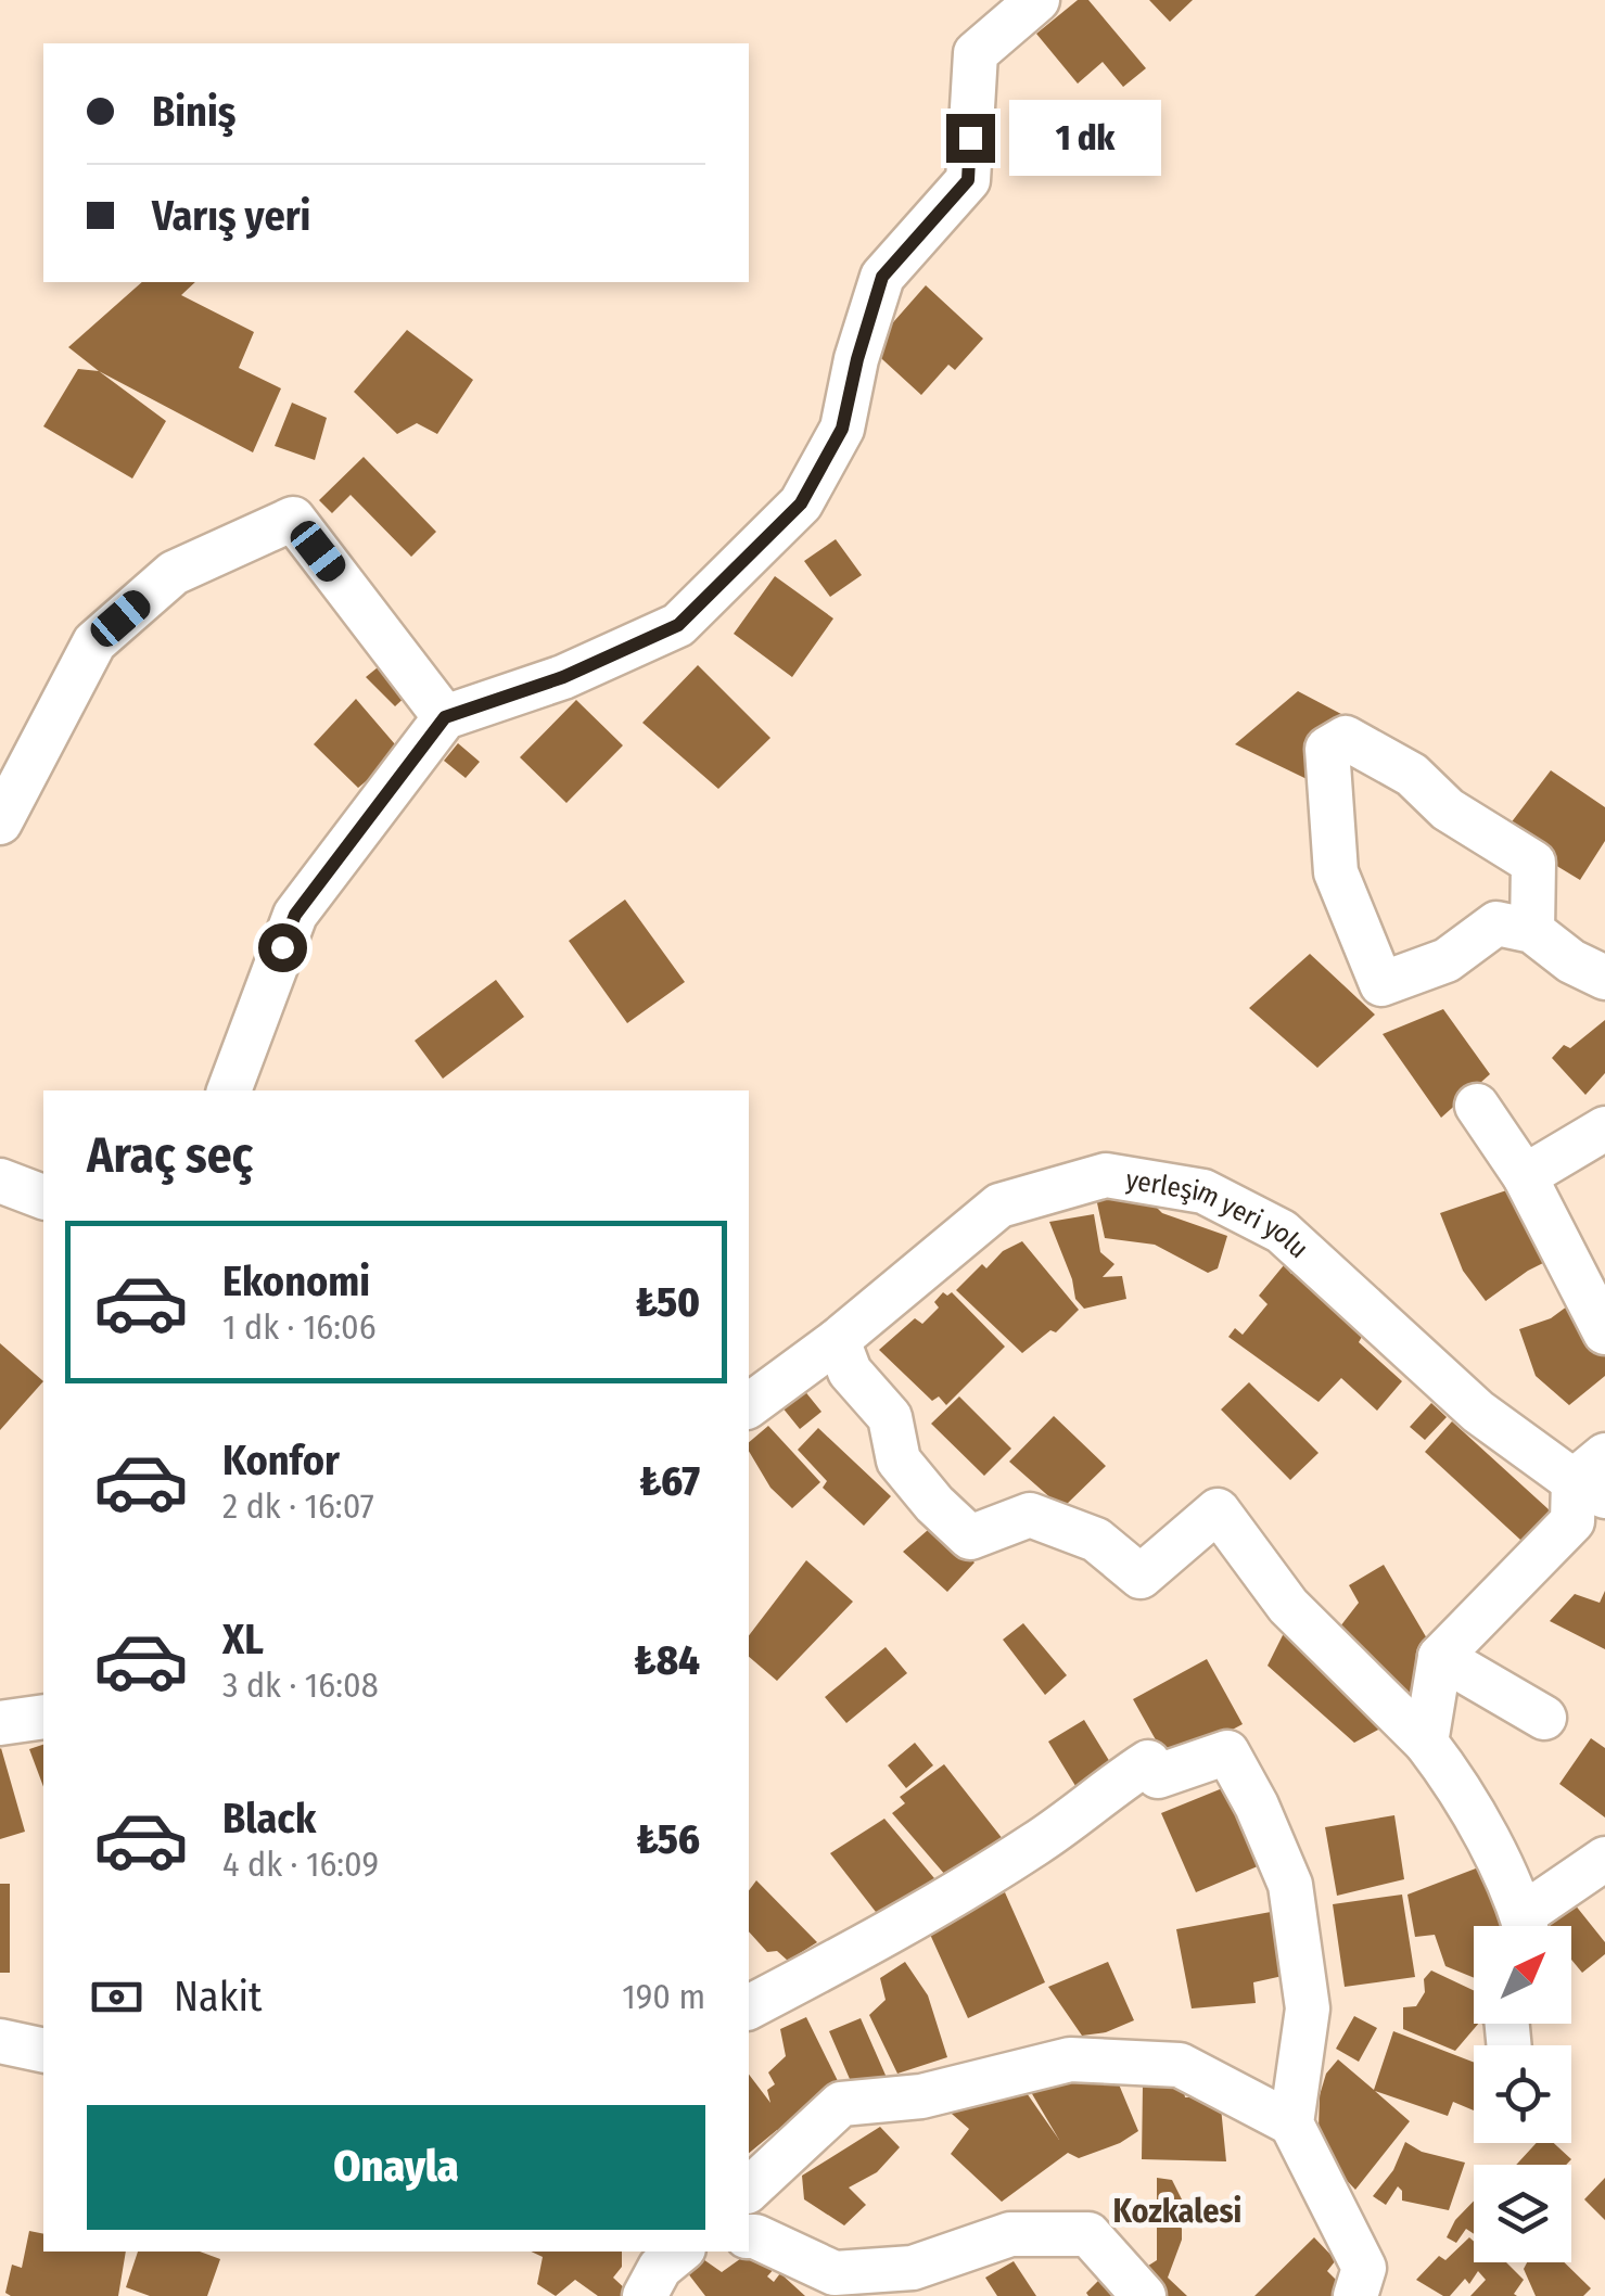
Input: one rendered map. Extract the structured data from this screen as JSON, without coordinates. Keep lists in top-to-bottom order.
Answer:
{
  "streets": {
    "street": ["yerleşim yeri yolu"]
  },
  "districts": ["Kozkalesi"],
  "north": "top right",
  "page": {
    "banner": ["Biniş", "Varış yeri"],
    "bubble": "1 dk",
    "heading": "Araç seç",
    "list": [
      {
        "name": "Ekonomi",
        "note": "1 dk · 16:06",
        "value": "₺50"
      },
      {
        "name": "Konfor",
        "note": "2 dk · 16:07",
        "value": "₺67"
      },
      {
        "name": "XL",
        "note": "3 dk · 16:08",
        "value": "₺84"
      },
      {
        "name": "Black",
        "note": "4 dk · 16:09",
        "value": "₺56"
      }
    ],
    "pay": ["Nakit", "190 m"],
    "buttons": "Onayla"
  }
}
